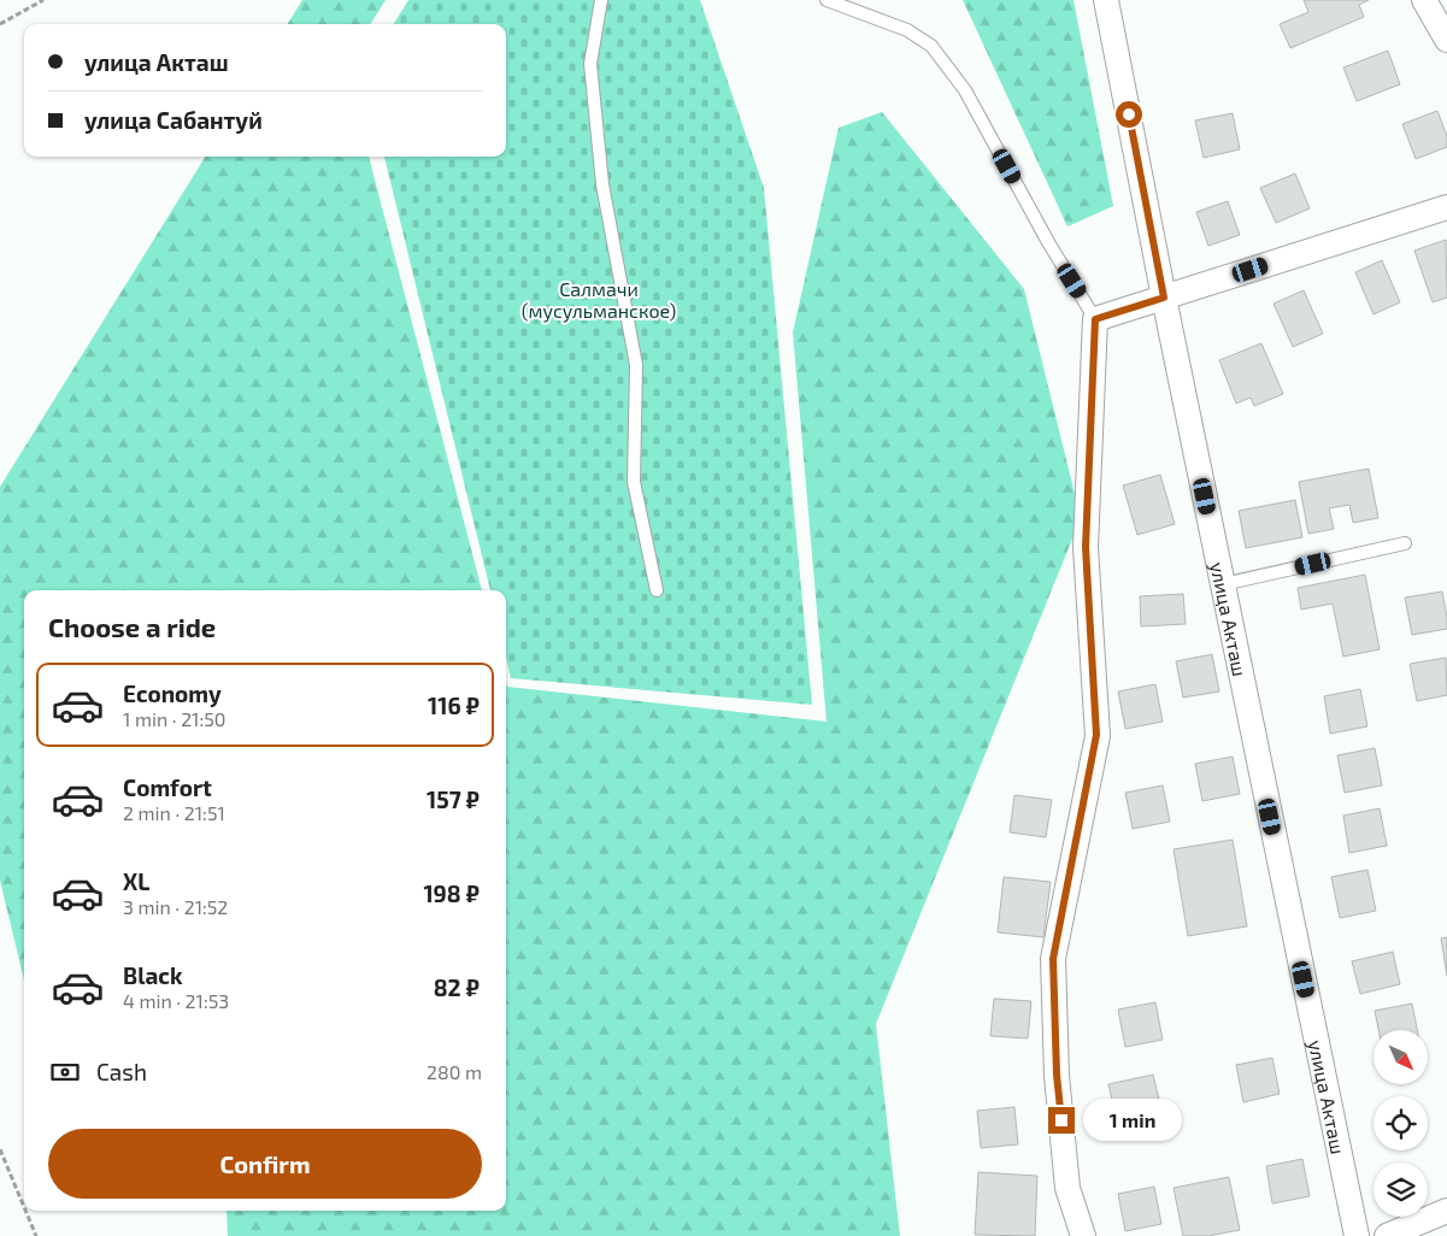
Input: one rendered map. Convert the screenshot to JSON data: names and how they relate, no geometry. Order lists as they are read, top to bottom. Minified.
{"streets":{"street":["улица Акташ"]},"parks":["Салмачи (мусульманское)"],"north":"bottom right","page":{"banner":["улица Акташ","улица Сабантуй"],"heading":"Choose a ride","list":[{"name":"Economy","note":"1 min · 21:50","value":"116 ₽"},{"name":"Comfort","note":"2 min · 21:51","value":"157 ₽"},{"name":"XL","note":"3 min · 21:52","value":"198 ₽"},{"name":"Black","note":"4 min · 21:53","value":"82 ₽"}],"pay":["Cash","280 m"],"bubble":"1 min","buttons":"Confirm"}}
